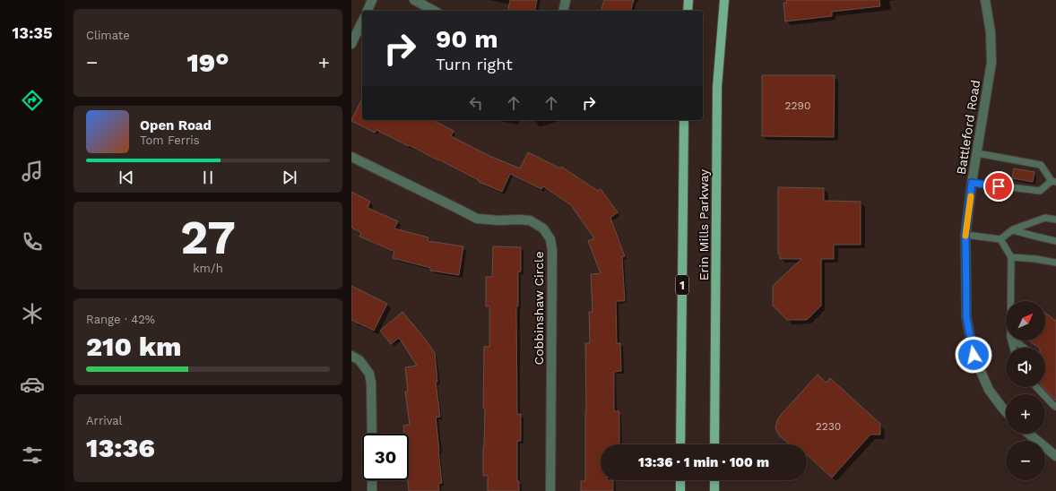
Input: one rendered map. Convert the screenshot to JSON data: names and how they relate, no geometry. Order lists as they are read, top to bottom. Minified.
{"streets":{"main road":["Erin Mills Parkway","1"],"street":["Battleford Road","Cobbinshaw Circle"]},"house_numbers":["2290","2230"],"north":"top right","page":{"tabs":"13:35","tile":["Climate",["27","km/h"],["Range · 42%","210 km"],["Arrival","13:36"]],"turn":["90 m","Turn right"],"heat":["−","19°","+"],"song":["Open Road","Tom Ferris"],"map_buttons":["+","−"],"limit":"30","trip":"13:36 · 1 min · 100 m"}}
